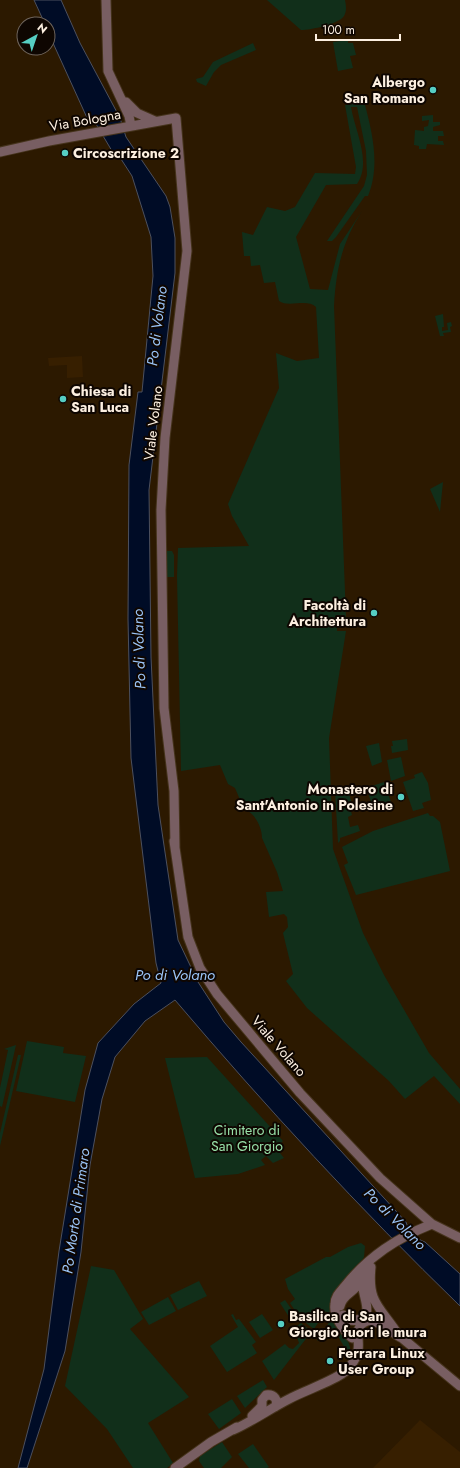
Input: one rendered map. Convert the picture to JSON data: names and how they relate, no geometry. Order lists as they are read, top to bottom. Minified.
{"streets":{"main road":["Via Bologna","Viale Volano"]},"crossings":[["Via Bologna","Viale Volano"]],"water":["Po di Volano","Po Morto di Primaro"],"parks":["Cimitero di San Giorgio"],"places":["Albergo San Romano","Circoscrizione 2","Chiesa di San Luca","Facoltà di Architettura","Monastero di Sant'Antonio in Polesine","Basilica di San Giorgio fuori le mura","Ferrara Linux User Group"],"scale_bar":"100 m","north":"top right"}
